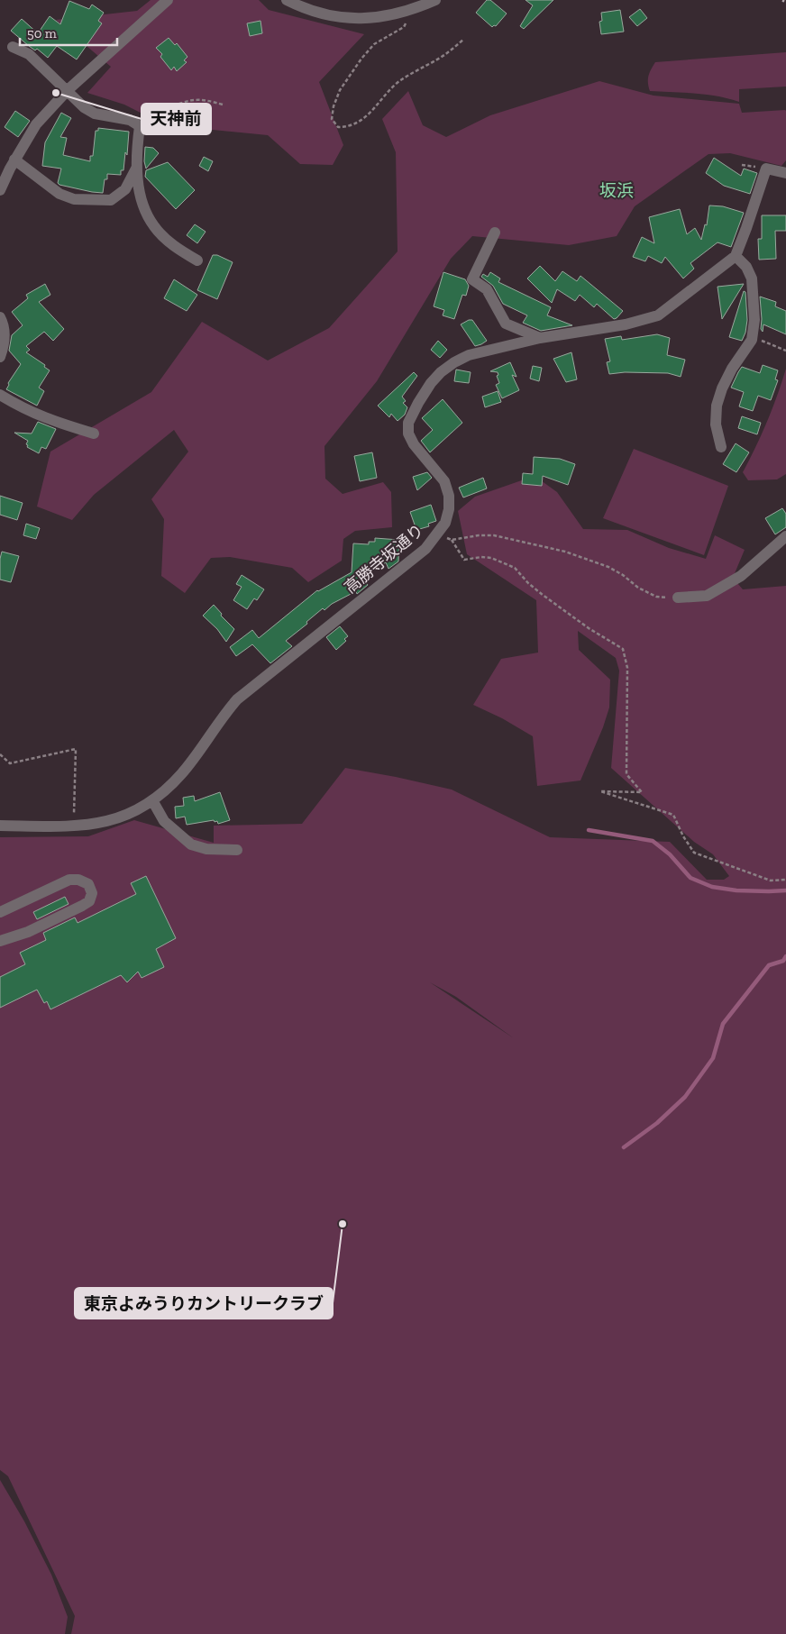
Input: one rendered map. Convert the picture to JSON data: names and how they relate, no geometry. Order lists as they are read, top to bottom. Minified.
{"streets":{"street":["高勝寺坂通り"]},"districts":["坂浜"],"places":["天神前","東京よみうりカントリークラブ"],"scale_bar":"50 m"}
